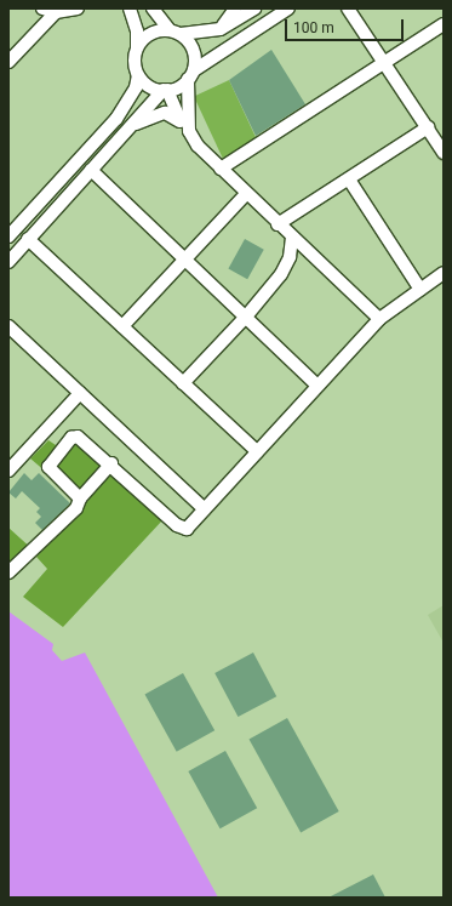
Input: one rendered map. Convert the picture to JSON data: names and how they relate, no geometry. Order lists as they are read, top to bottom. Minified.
{"scale_bar":"100 m"}
